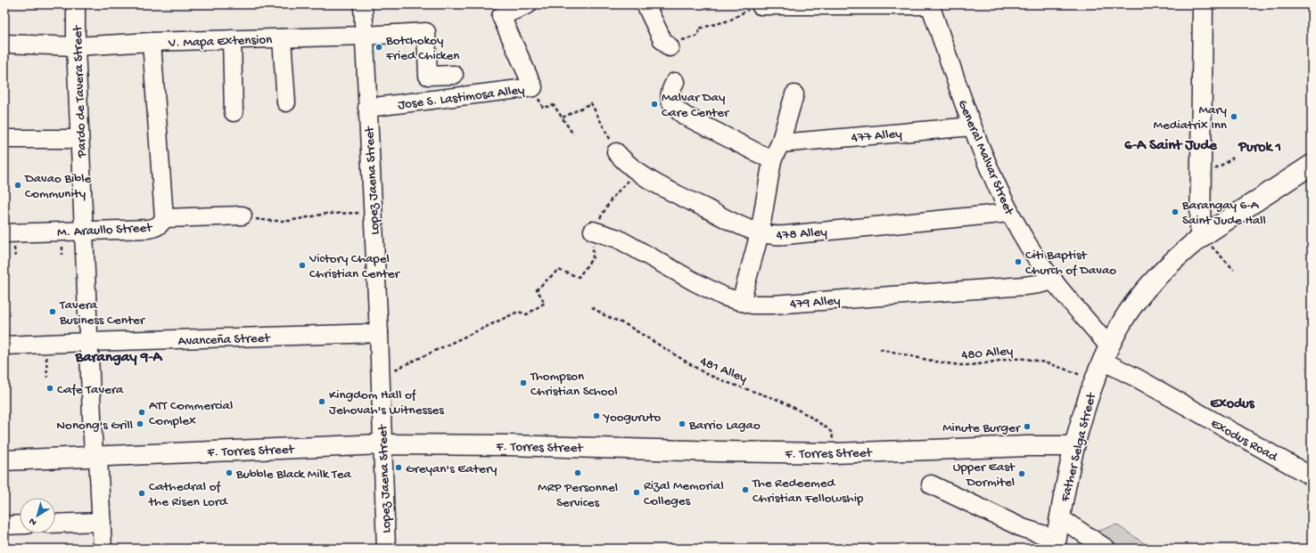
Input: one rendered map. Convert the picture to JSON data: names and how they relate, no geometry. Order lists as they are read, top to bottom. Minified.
{"streets":{"main road":["F. Torres Street","Father Selga Street"],"street":["V. Mapa Extension","Pardo de Tavera Street","Jose S. Lastimosa Alley","477 Alley","General Malvar Street","Lopez Jaena Street","M. Araullo Street","478 Alley","479 Alley","Avanceña Street","Exodus Road"],"path":["480 Alley","481 Alley"]},"crossings":[["V. Mapa Extension","Pardo de Tavera Street"],["V. Mapa Extension","Lopez Jaena Street"],["Pardo de Tavera Street","M. Araullo Street"],["Pardo de Tavera Street","Avanceña Street"],["Pardo de Tavera Street","F. Torres Street"],["Jose S. Lastimosa Alley","Lopez Jaena Street"],["477 Alley","General Malvar Street"],["General Malvar Street","478 Alley"],["General Malvar Street","479 Alley"],["General Malvar Street","Exodus Road"],["General Malvar Street","Father Selga Street"],["Lopez Jaena Street","Avanceña Street"],["Lopez Jaena Street","F. Torres Street"],["480 Alley","Father Selga Street"],["481 Alley","F. Torres Street"],["Exodus Road","Father Selga Street"],["F. Torres Street","Father Selga Street"]],"districts":["6-A Saint Jude","Purok 1","Barangay 9-A","Exodus"],"places":["Botchokoy Fried Chicken","Malvar Day Care Center","Mary Mediatrix Inn","Davao Bible Community","Barangay 6-A Saint Jude Hall","Citi Baptist Church of Davao","Victory Chapel Christian Center","Tavera Business Center","Thompson Christian School","Cafe Tavera","Kingdom Hall of Jehovah's Witnesses","ATT Commercial Complex","Yooguruto","Nonong's Grill","Barrio Lagao","Minute Burger","Greyan's Eatery","Bubble Black Milk Tea","MRP Personnel Services","Upper East Dormitel","The Redeemed Christian Fellowship","Rizal Memorial Colleges","Cathedral of the Risen Lord"],"north":"bottom left"}
